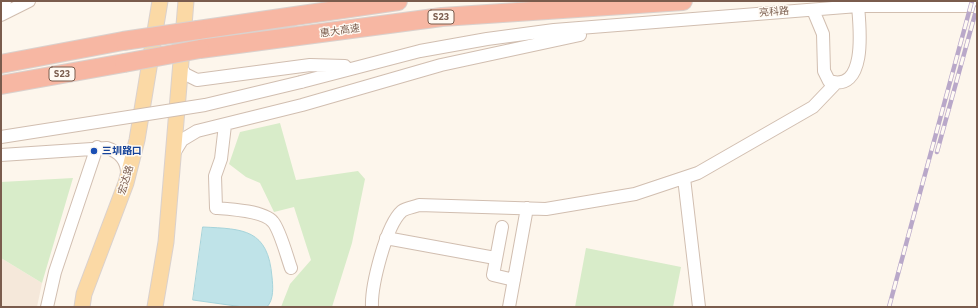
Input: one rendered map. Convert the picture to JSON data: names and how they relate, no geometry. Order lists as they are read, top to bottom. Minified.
{"streets":{"highway":["S23","惠大高速"],"main road":["宏达路"],"street":["亮科路"]},"places":["三圳路口"]}
